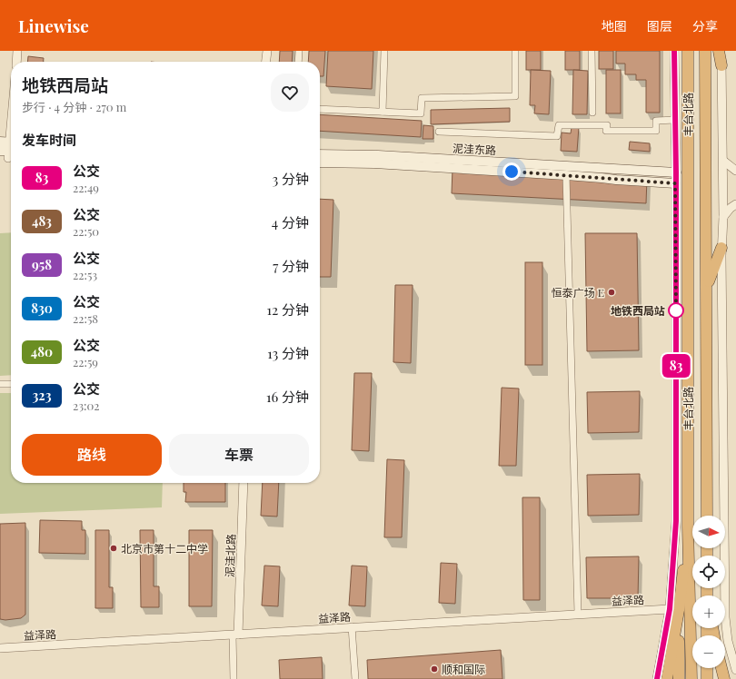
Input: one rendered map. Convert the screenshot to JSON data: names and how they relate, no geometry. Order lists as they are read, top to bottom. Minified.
{"streets":{"highway":["丰台北路"],"main road":["泥洼东路"],"street":["泥洼北路","益泽路"]},"crossings":[["丰台北路","泥洼东路"],["丰台北路","益泽路"],["泥洼北路","益泽路"]],"places":["恒泰广场 E","地铁西局站","北京市第十二中学","顺和国际"],"lines":["bus line 83"],"north":"right","page":{"header":"Linewise","nav":["地图","图层","分享"],"on_map":"83","heading":[["地铁西局站","步行 · 4 分钟 · 270 m"],"发车时间"],"list":[{"mark":"83","name":"公交","note":"22:49","value":"3 分钟"},{"mark":"483","name":"公交","note":"22:50","value":"4 分钟"},{"mark":"958","name":"公交","note":"22:53","value":"7 分钟"},{"mark":"830","name":"公交","note":"22:58","value":"12 分钟"},{"mark":"480","name":"公交","note":"22:59","value":"13 分钟"},{"mark":"323","name":"公交","note":"23:02","value":"16 分钟"}],"buttons":["路线","车票"],"map_buttons":["+","−"]}}
